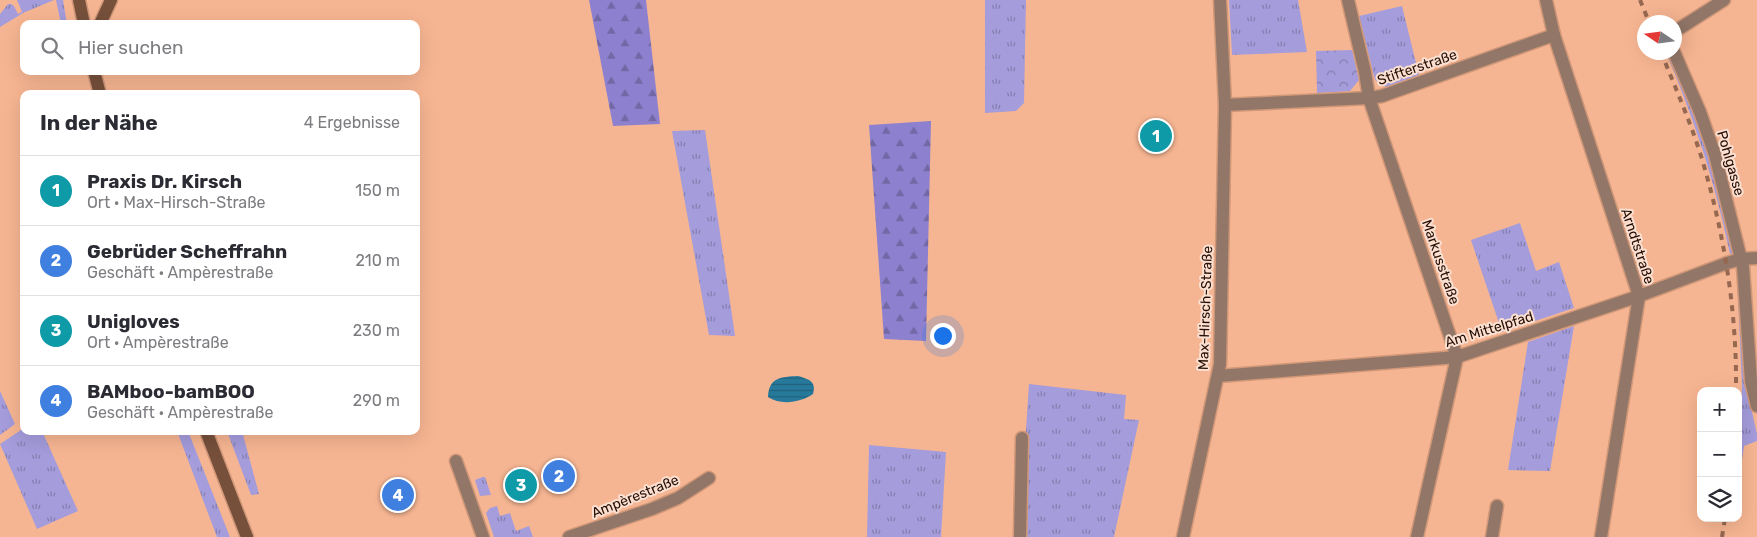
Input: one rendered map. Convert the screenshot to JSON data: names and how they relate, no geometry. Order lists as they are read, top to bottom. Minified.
{"streets":{"street":["Stifterstraße","Pohlgasse","Arndtstraße","Markusstraße","Max-Hirsch-Straße","Am Mittelpfad","Ampèrestraße"]},"crossings":[["Stifterstraße","Arndtstraße"],["Stifterstraße","Markusstraße"],["Stifterstraße","Max-Hirsch-Straße"],["Pohlgasse","Am Mittelpfad"],["Arndtstraße","Am Mittelpfad"],["Markusstraße","Am Mittelpfad"],["Max-Hirsch-Straße","Am Mittelpfad"]],"north":"left","page":{"search":"Hier suchen","heading":["In der Nähe","4 Ergebnisse"],"pins":["1","2","3","4"],"list":[{"mark":"1","name":"Praxis Dr. Kirsch","note":"Ort · Max-Hirsch-Straße","value":"150 m"},{"mark":"2","name":"Gebrüder Scheffrahn","note":"Geschäft · Ampèrestraße","value":"210 m"},{"mark":"3","name":"Unigloves","note":"Ort · Ampèrestraße","value":"230 m"},{"mark":"4","name":"BAMboo-bamBOO","note":"Geschäft · Ampèrestraße","value":"290 m"}],"map_buttons":["+","−"]}}
